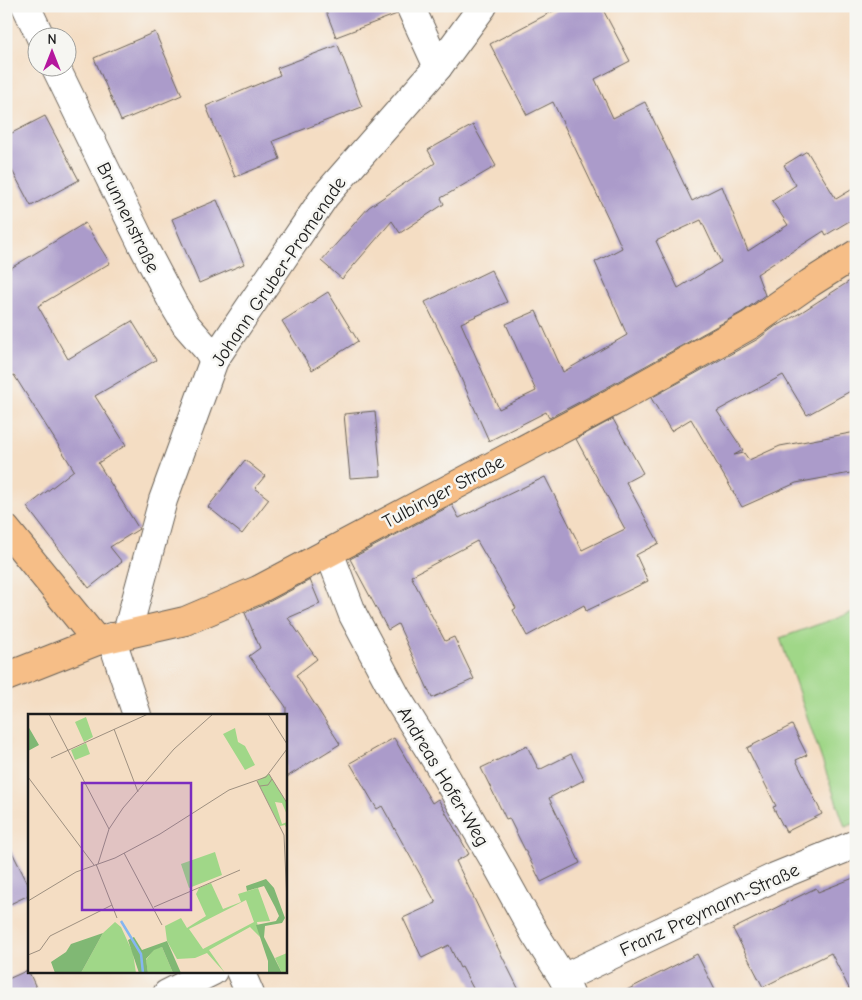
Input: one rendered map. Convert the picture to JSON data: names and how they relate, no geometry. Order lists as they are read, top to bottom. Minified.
{"streets":{"main road":["Tulbinger Straße"],"street":["Brunnenstraße","Johann Gruber-Promenade","Andreas Hofer-Weg","Franz Preymann-Straße"]},"crossings":[["Brunnenstraße","Johann Gruber-Promenade"],["Johann Gruber-Promenade","Tulbinger Straße"],["Tulbinger Straße","Andreas Hofer-Weg"],["Andreas Hofer-Weg","Franz Preymann-Straße"]],"north":"top"}
